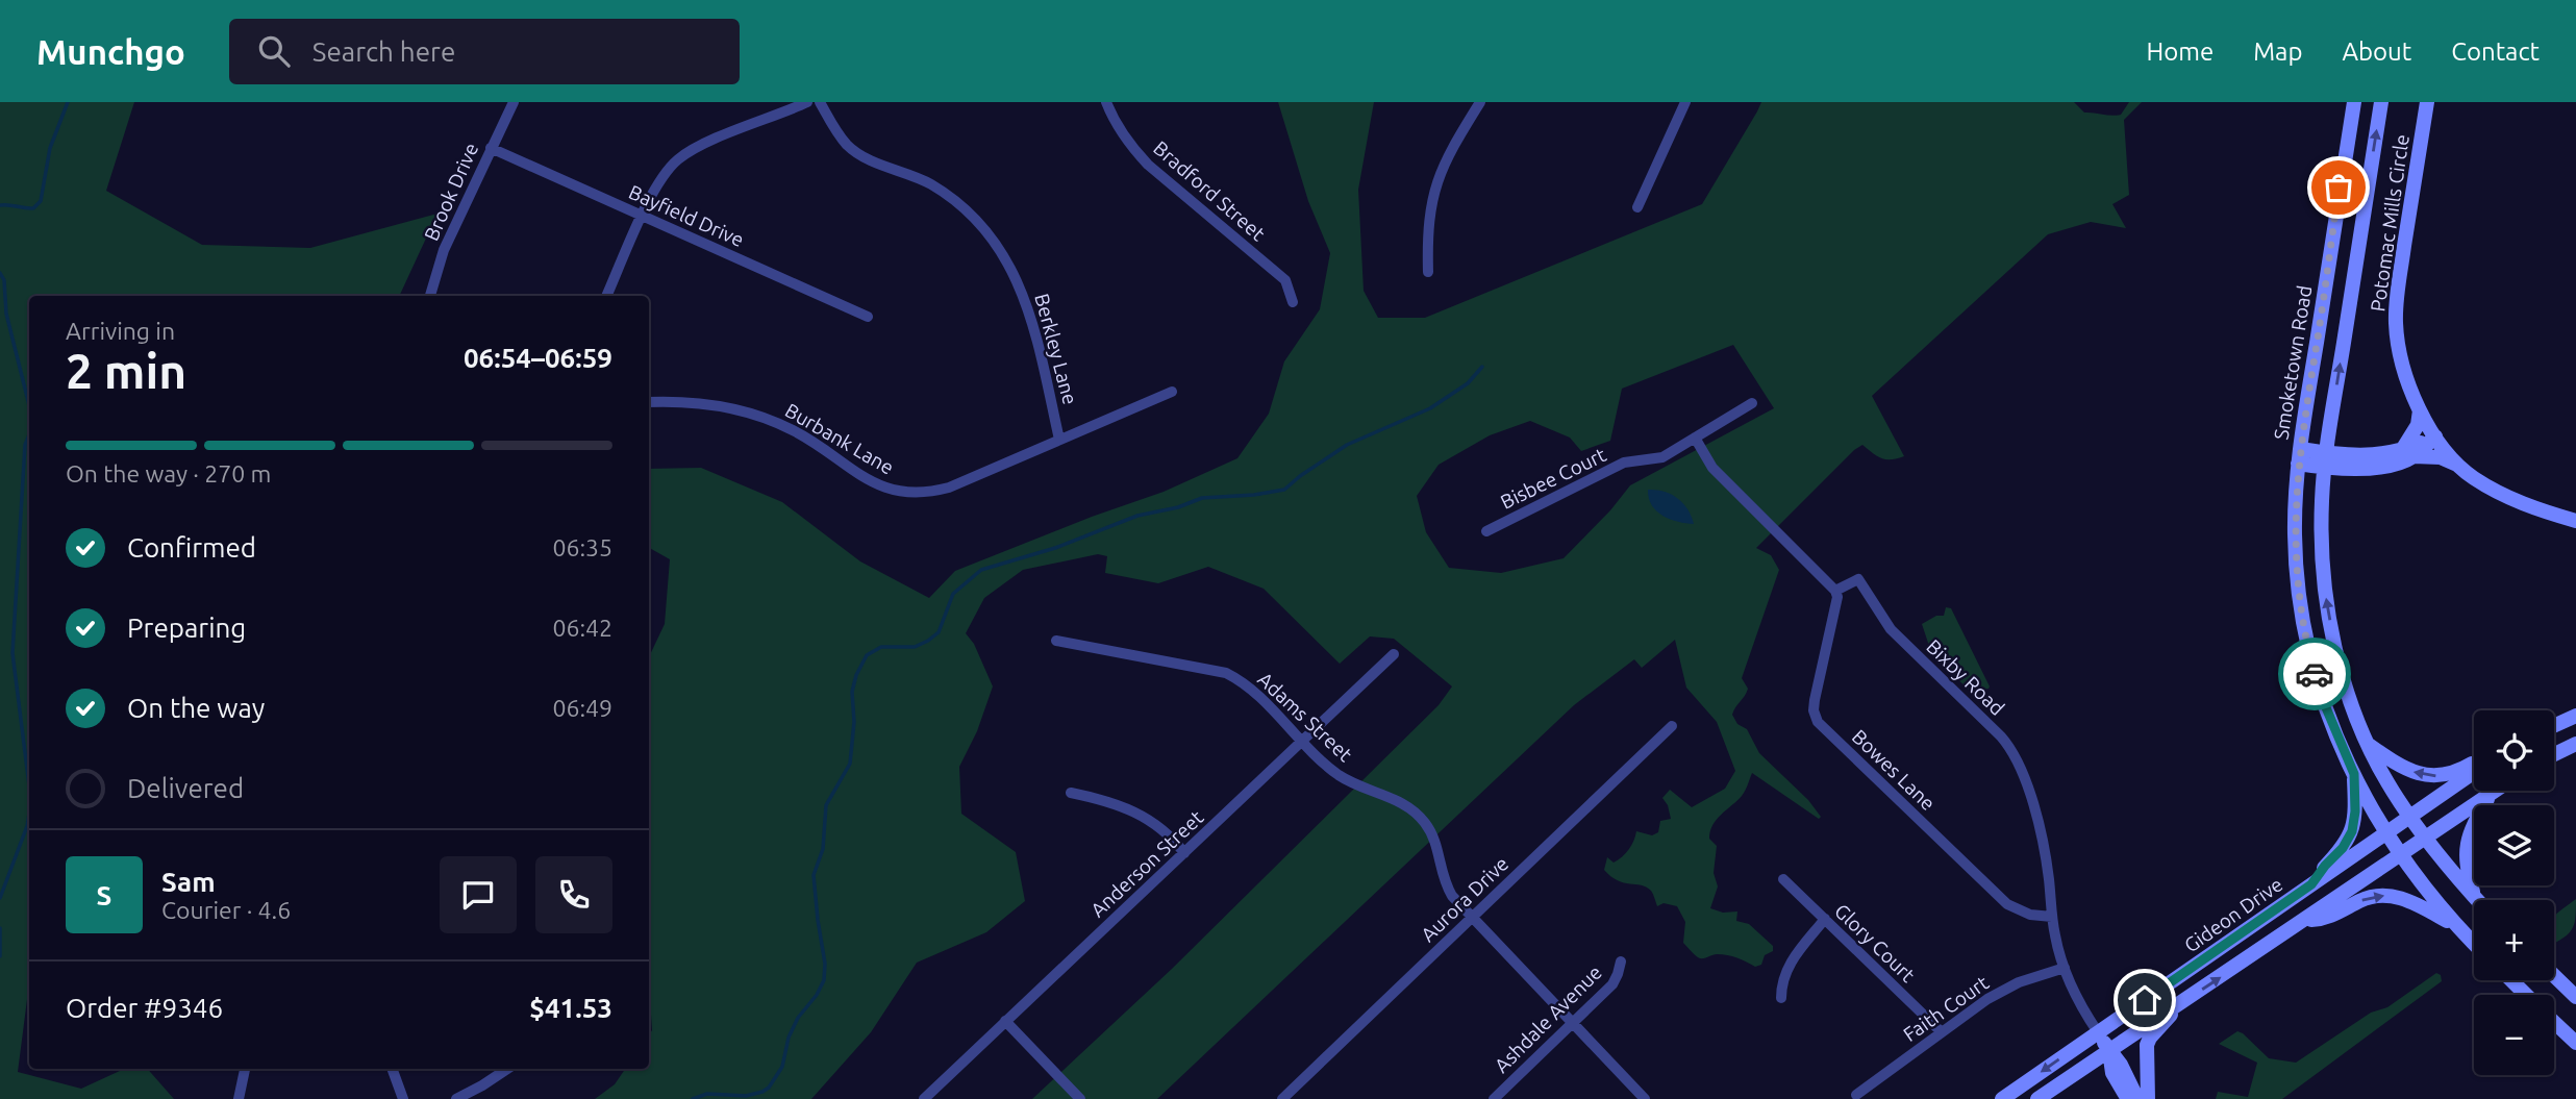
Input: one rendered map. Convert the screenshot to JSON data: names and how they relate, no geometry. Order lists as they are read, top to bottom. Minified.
{"streets":{"main road":["Potomac Mills Circle","Smoketown Road","Gideon Drive"],"street":["Bradford Street","Brook Drive","Bayfield Drive","Berkley Lane","Burbank Lane","Bisbee Court","Bixby Road","Adams Street","Bowes Lane","Anderson Street","Aurora Drive","Glory Court","Faith Court","Ashdale Avenue"]},"crossings":[["Brook Drive","Bayfield Drive"],["Berkley Lane","Burbank Lane"],["Smoketown Road","Gideon Drive"],["Bixby Road","Bowes Lane"],["Bixby Road","Gideon Drive"],["Bixby Road","Faith Court"],["Adams Street","Anderson Street"],["Adams Street","Aurora Drive"],["Adams Street","Ashdale Avenue"],["Glory Court","Faith Court"]],"page":{"header":"Munchgo","search":"Search here","nav":["Home","Map","About","Contact"],"heading":["2 min","Arriving in","06:54–06:59"],"panel":["Sam","Courier · 4.6","Order #9346","$41.53"],"bar":"On the way · 270 m","list":[["Confirmed","06:35"],["Preparing","06:42"],["On the way","06:49"],"Delivered"],"map_buttons":["+","−"],"round":"S"}}
